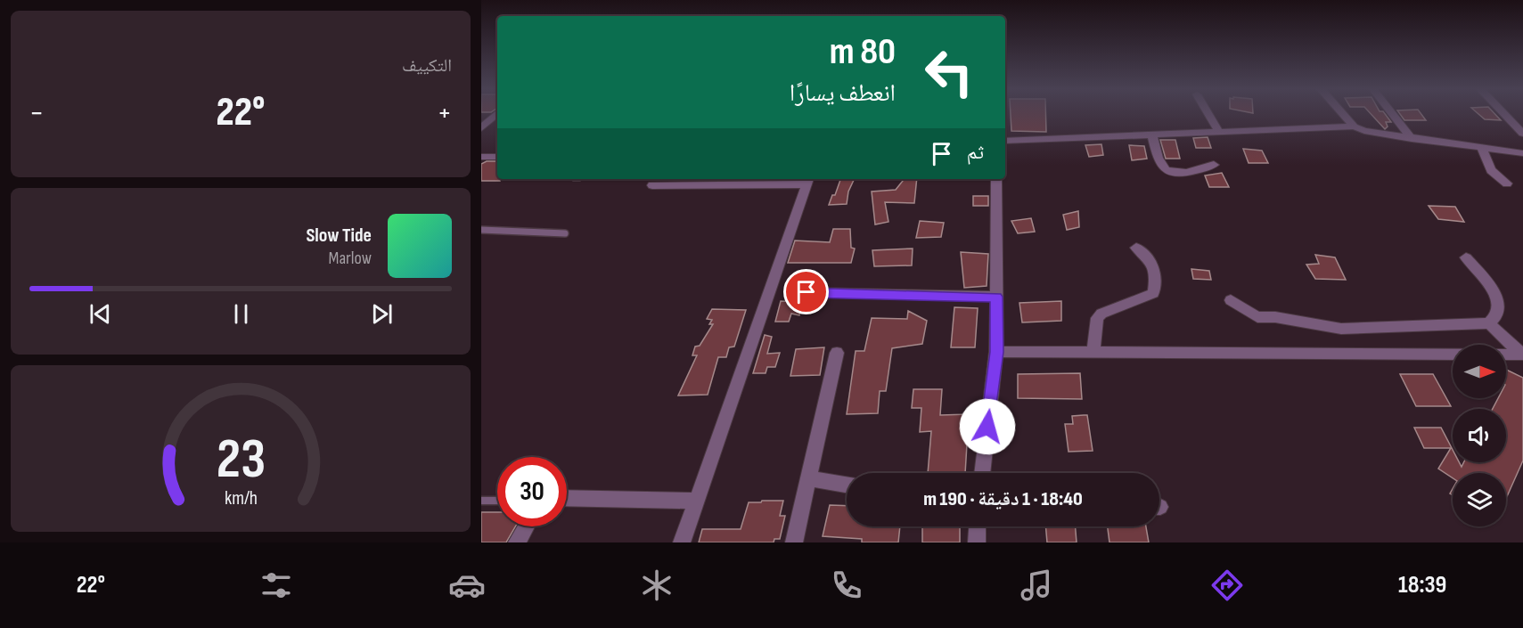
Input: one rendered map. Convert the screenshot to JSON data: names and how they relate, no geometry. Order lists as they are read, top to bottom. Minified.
{"north":"right","page":{"tile":"التكييف","turn":["80 m","انعطف يسارًا"],"heat":["−","22°","+"],"then":"ثم","song":["Slow Tide","Marlow"],"limit":"30","trip":"18:40 · 1 دقيقة · 190 m","tabs":["18:39","22°"],"gauge":["23","km/h"]}}
